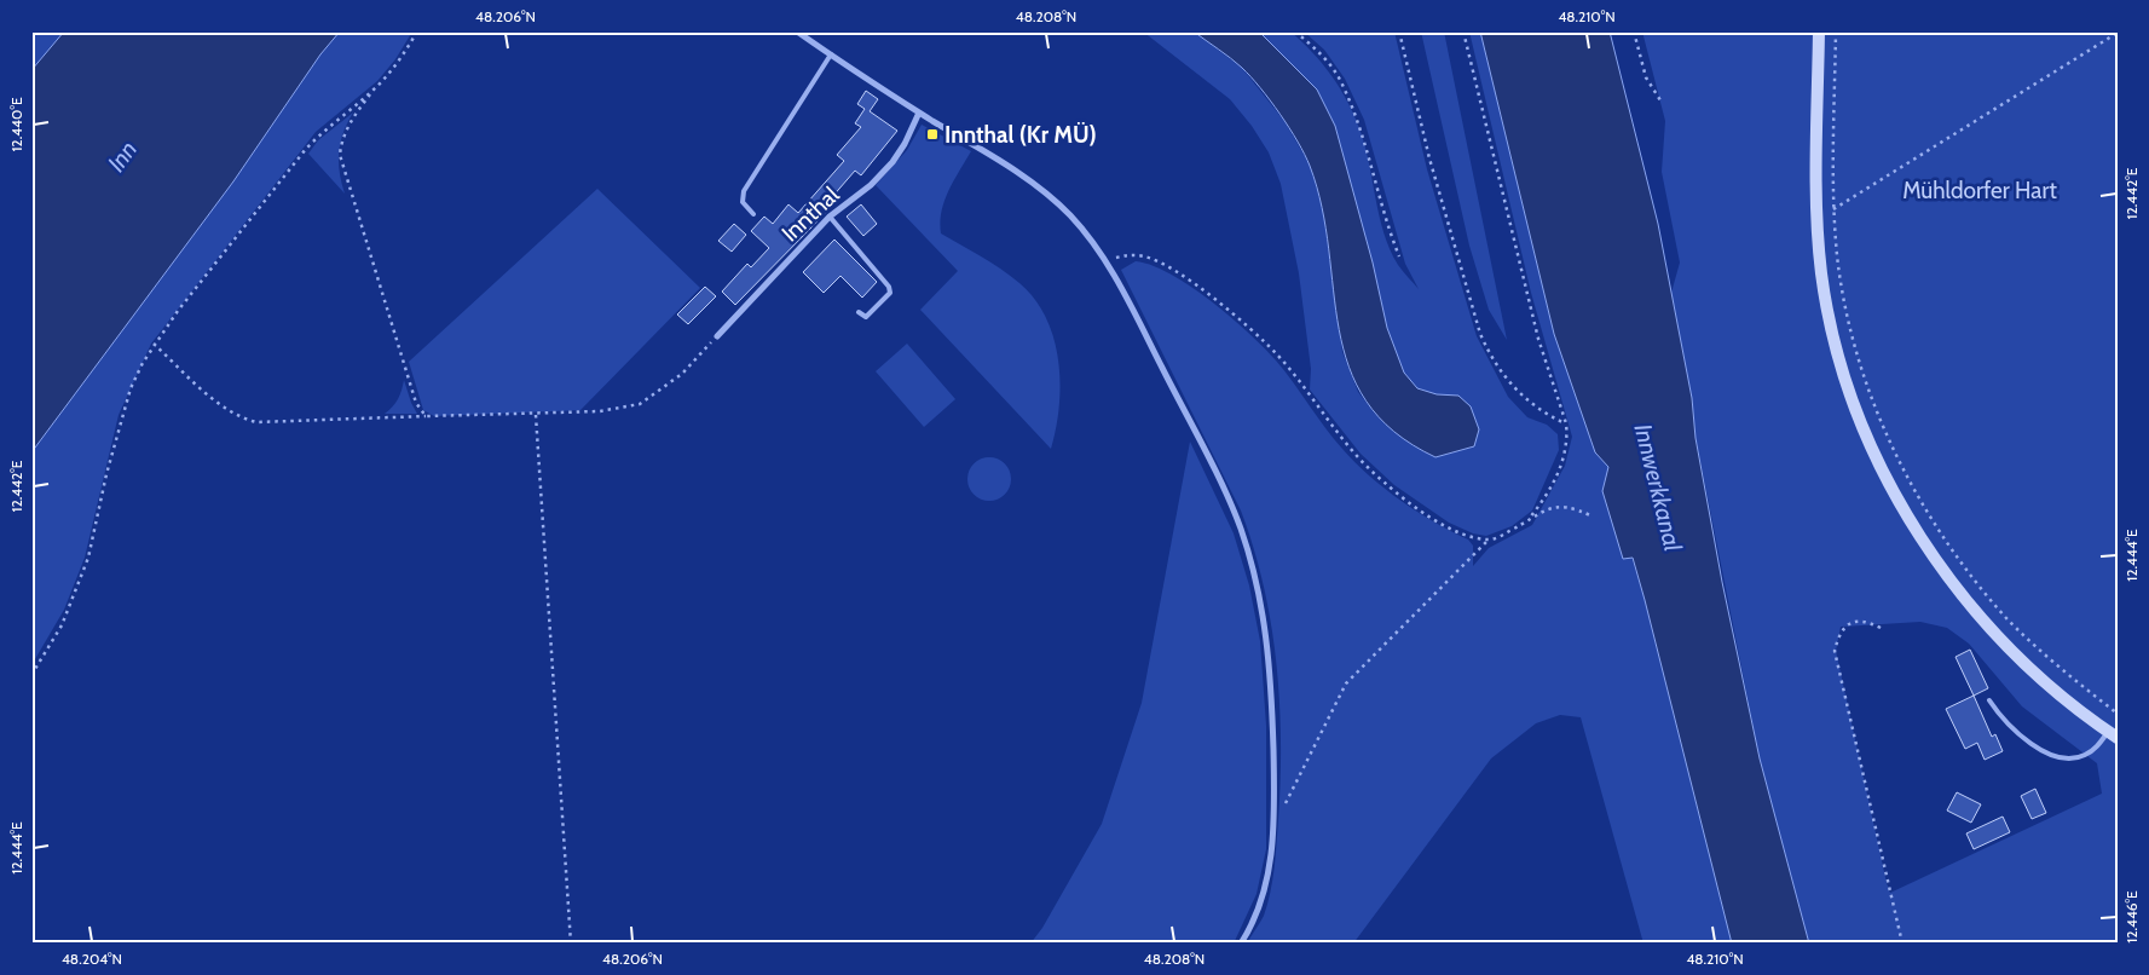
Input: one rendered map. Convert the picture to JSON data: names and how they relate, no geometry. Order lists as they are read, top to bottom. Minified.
{"streets":{"street":["Innthal"]},"water":["Inn","Innwerkkanal"],"parks":["Mühldorfer Hart"],"places":{"transit":["Innthal (Kr MÜ)"]},"coordinates":["48.206°N","48.208°N","48.210°N","12.440°E","12.442°E","12.444°E","12.446°E","48.204°N"]}
